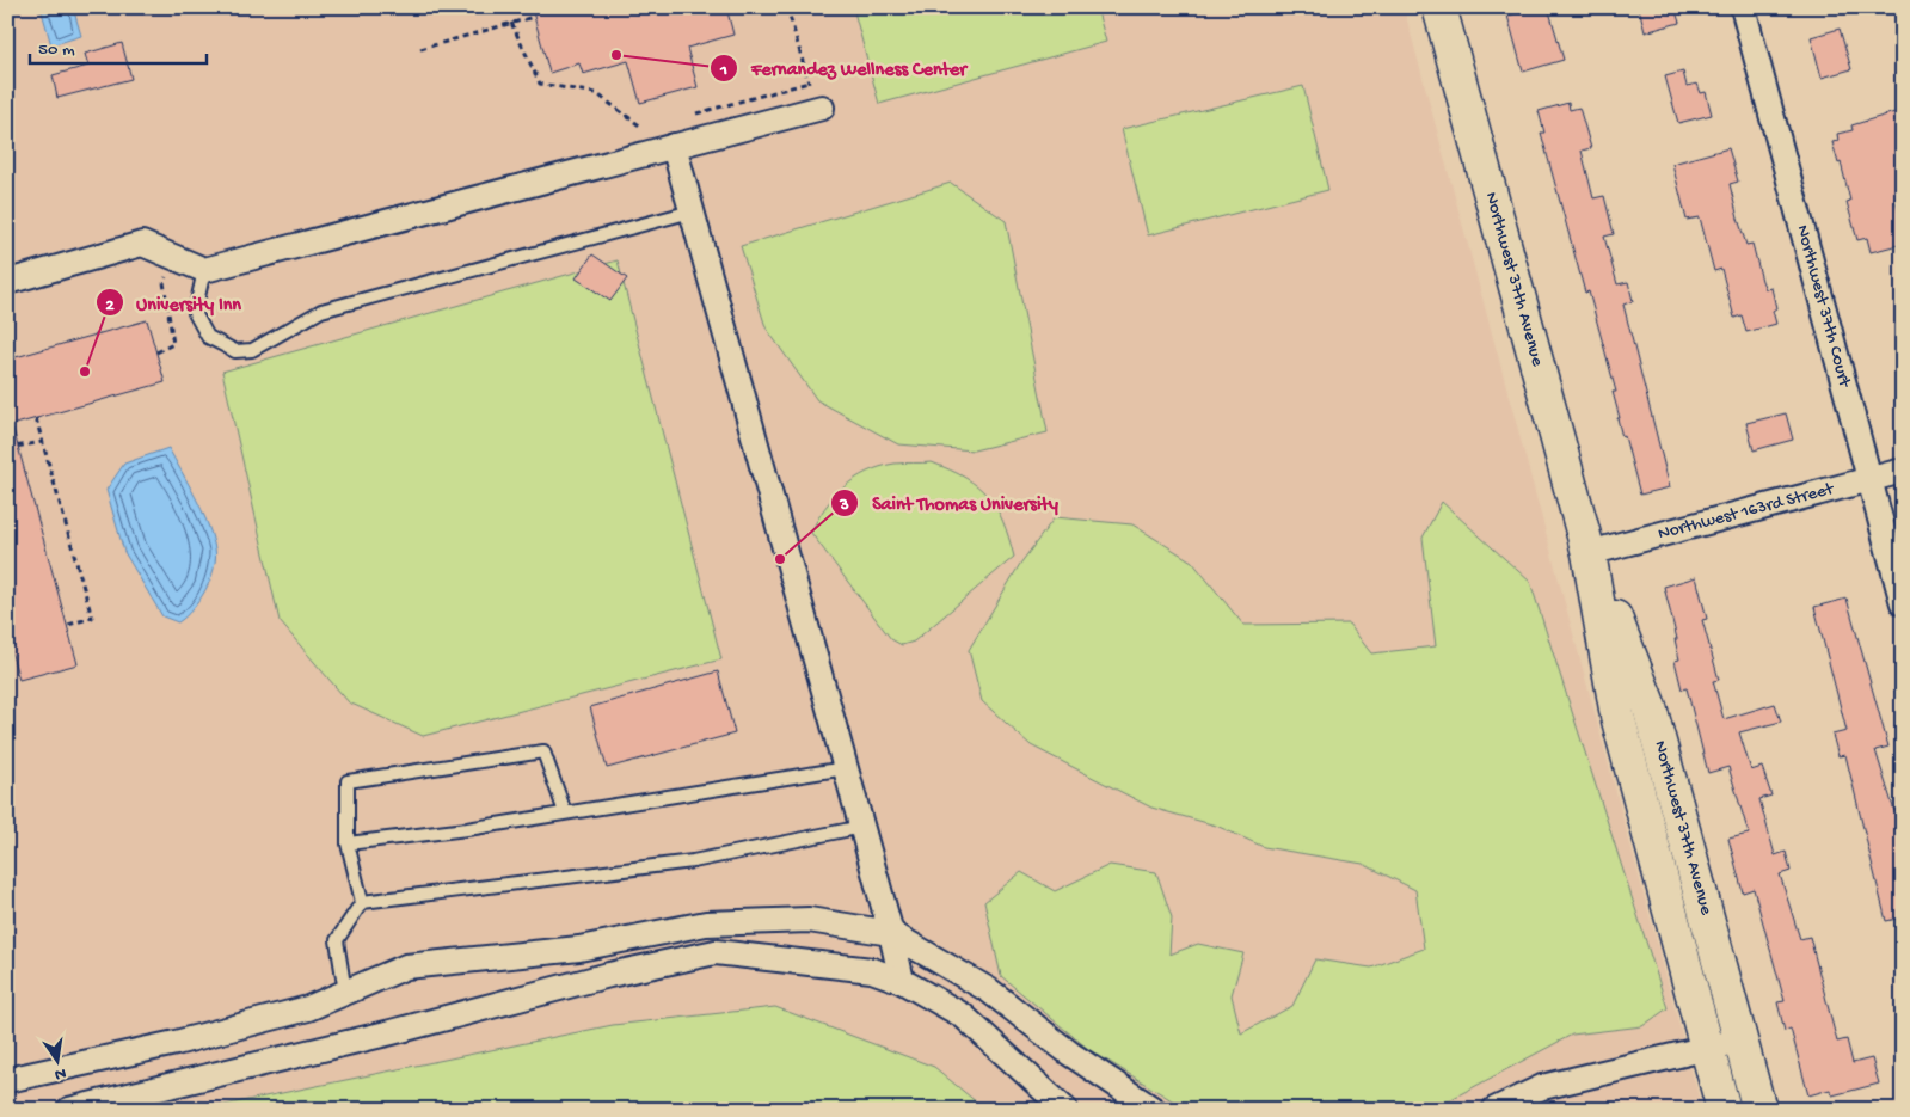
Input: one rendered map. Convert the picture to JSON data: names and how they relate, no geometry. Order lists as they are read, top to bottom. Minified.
{"streets":{"main road":["Northwest 37th Avenue"],"street":["Northwest 37th Court","Northwest 163rd Street"]},"crossings":[["Northwest 37th Avenue","Northwest 163rd Street"],["Northwest 37th Court","Northwest 163rd Street"]],"places":["Fernandez Wellness Center","University Inn","Saint Thomas University"],"scale_bar":"50 m","north":"bottom"}
